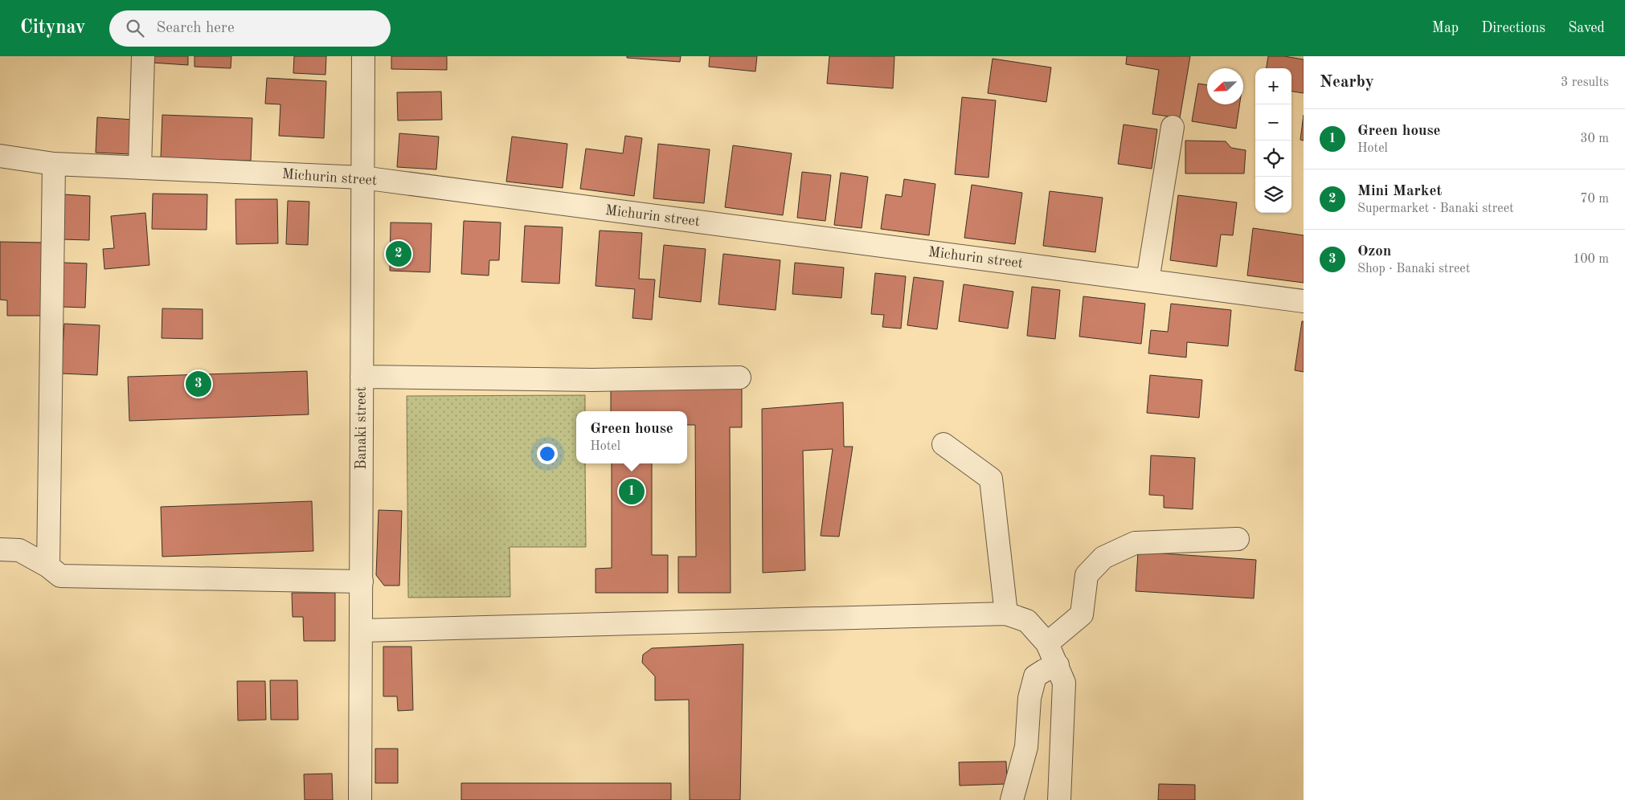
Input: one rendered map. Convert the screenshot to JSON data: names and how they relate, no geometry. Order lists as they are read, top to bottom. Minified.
{"streets":{"street":["Michurin street","Banaki street"]},"crossings":[["Michurin street","Banaki street"]],"north":"bottom left","page":{"header":"Citynav","search":"Search here","nav":["Map","Directions","Saved"],"heading":["Nearby","3 results"],"map_buttons":["+","−"],"list":[{"mark":"1","name":"Green house","note":"Hotel","value":"30 m"},{"mark":"2","name":"Mini Market","note":"Supermarket · Banaki street","value":"70 m"},{"mark":"3","name":"Ozon","note":"Shop · Banaki street","value":"100 m"}],"pins":["2","3","1"],"popup":["Green house","Hotel"]}}
